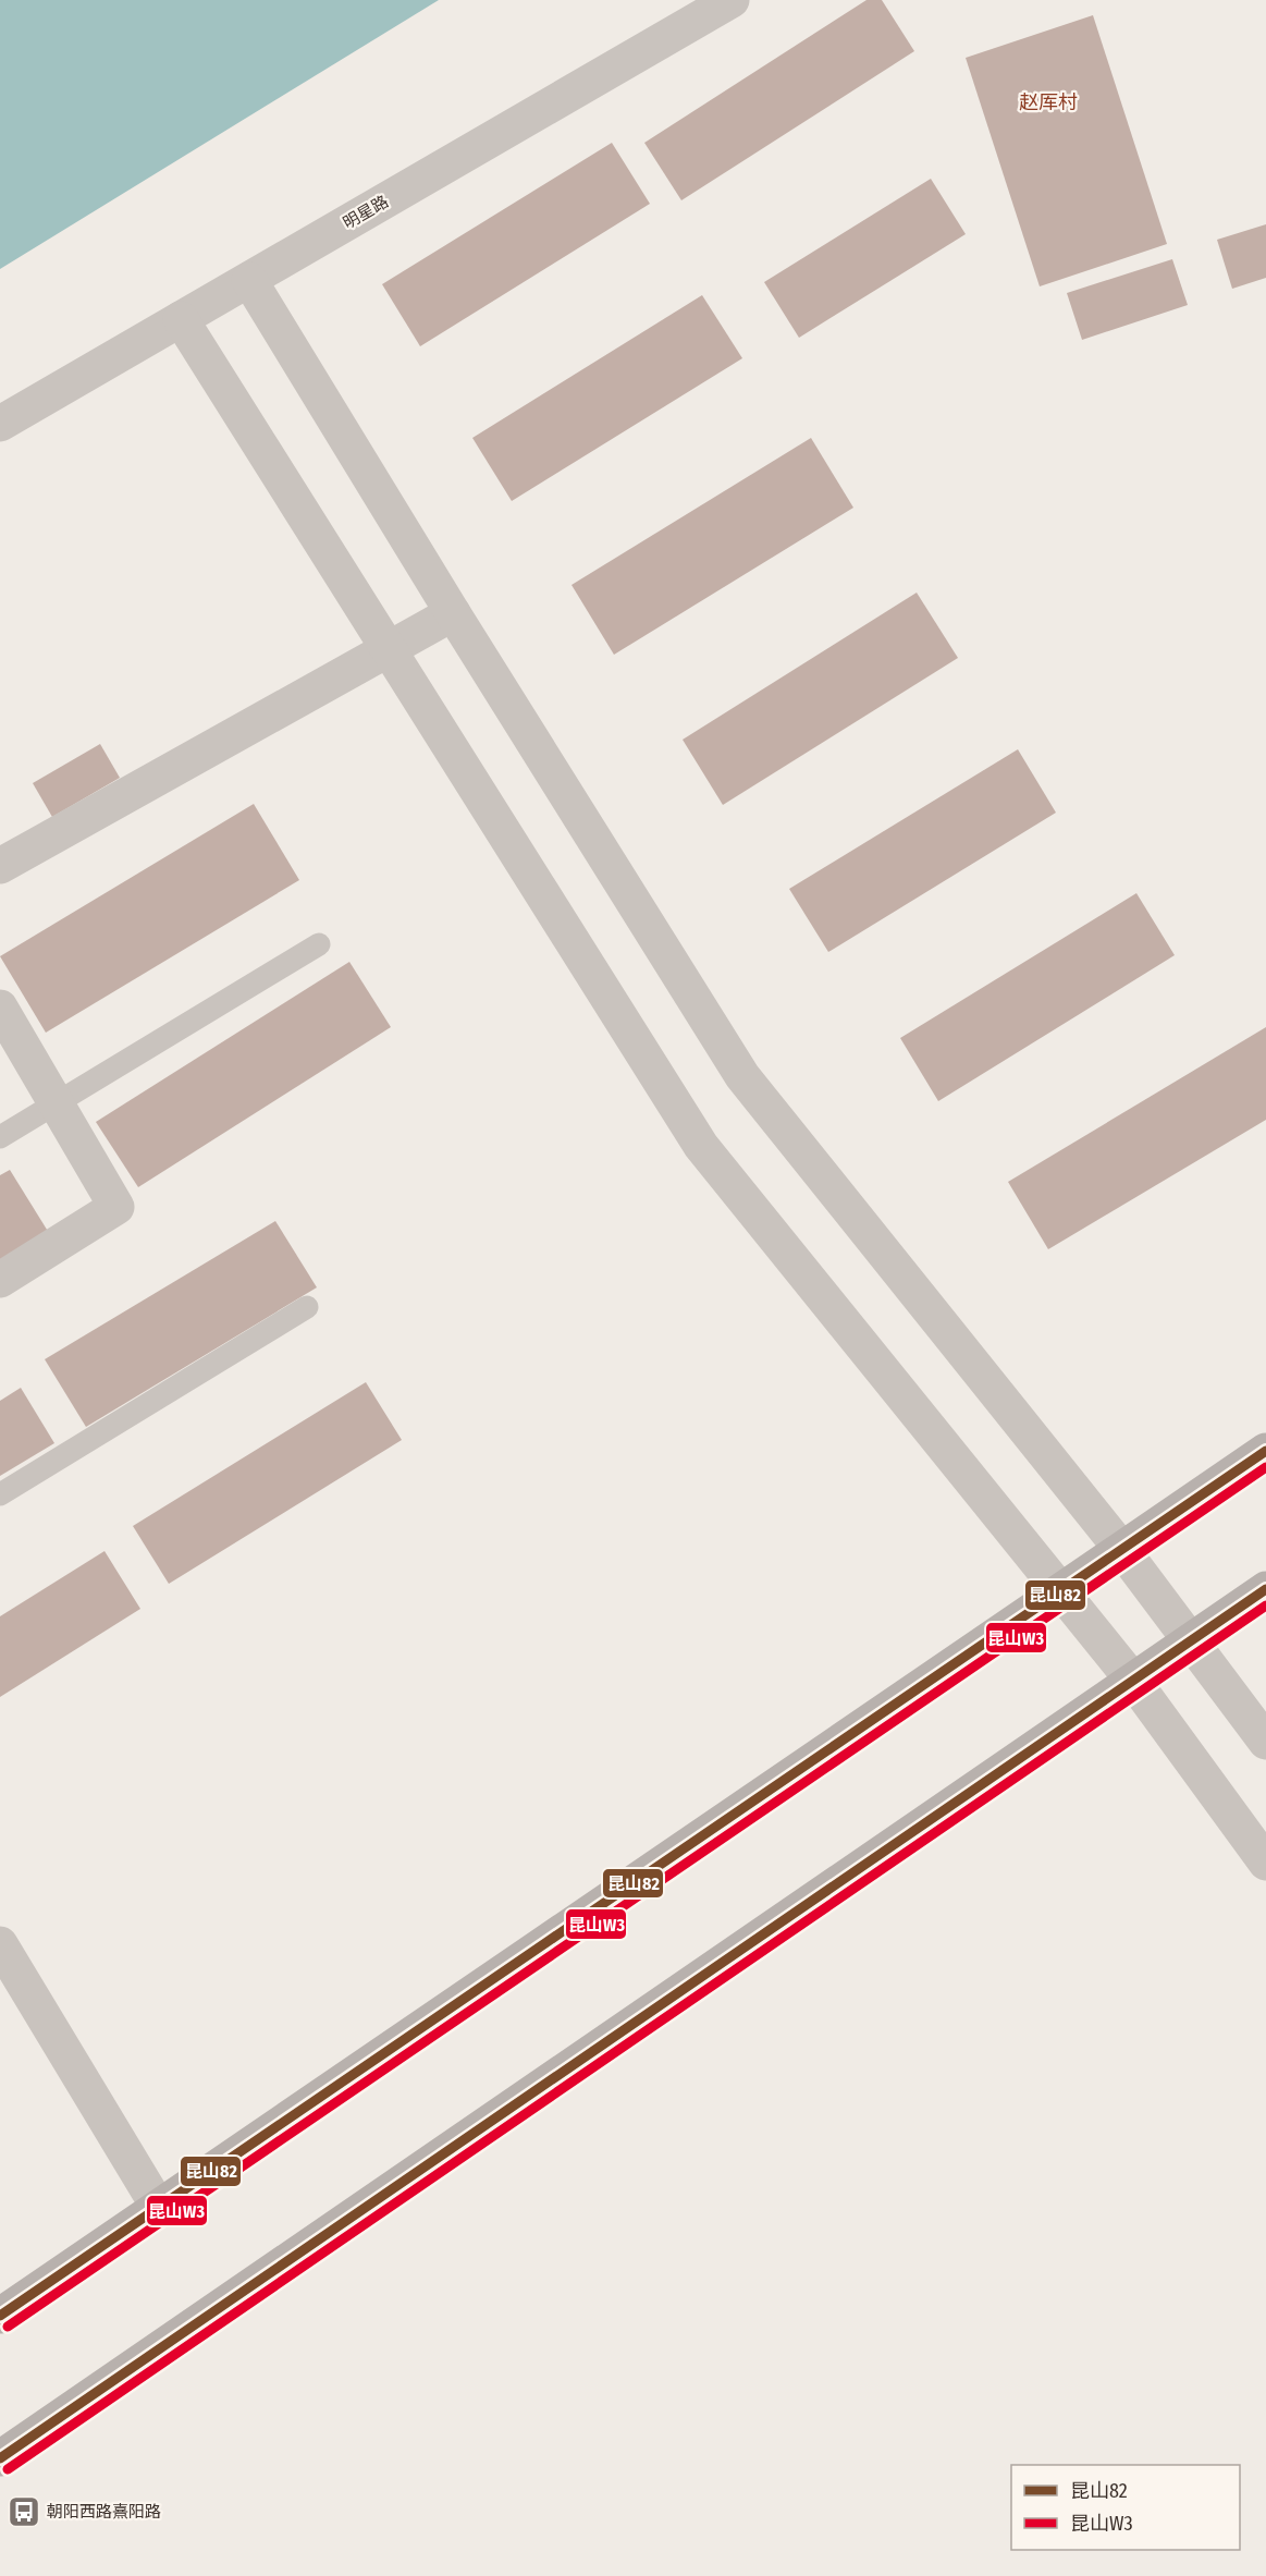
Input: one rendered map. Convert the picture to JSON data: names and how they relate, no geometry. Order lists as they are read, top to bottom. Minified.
{"streets":{"street":["明星路"]},"districts":["赵厍村"],"places":{"bus stop":["朝阳西路熹阳路"]},"lines":["transit line 昆山82","transit line 昆山W3"],"legend":["昆山82","昆山W3"]}
